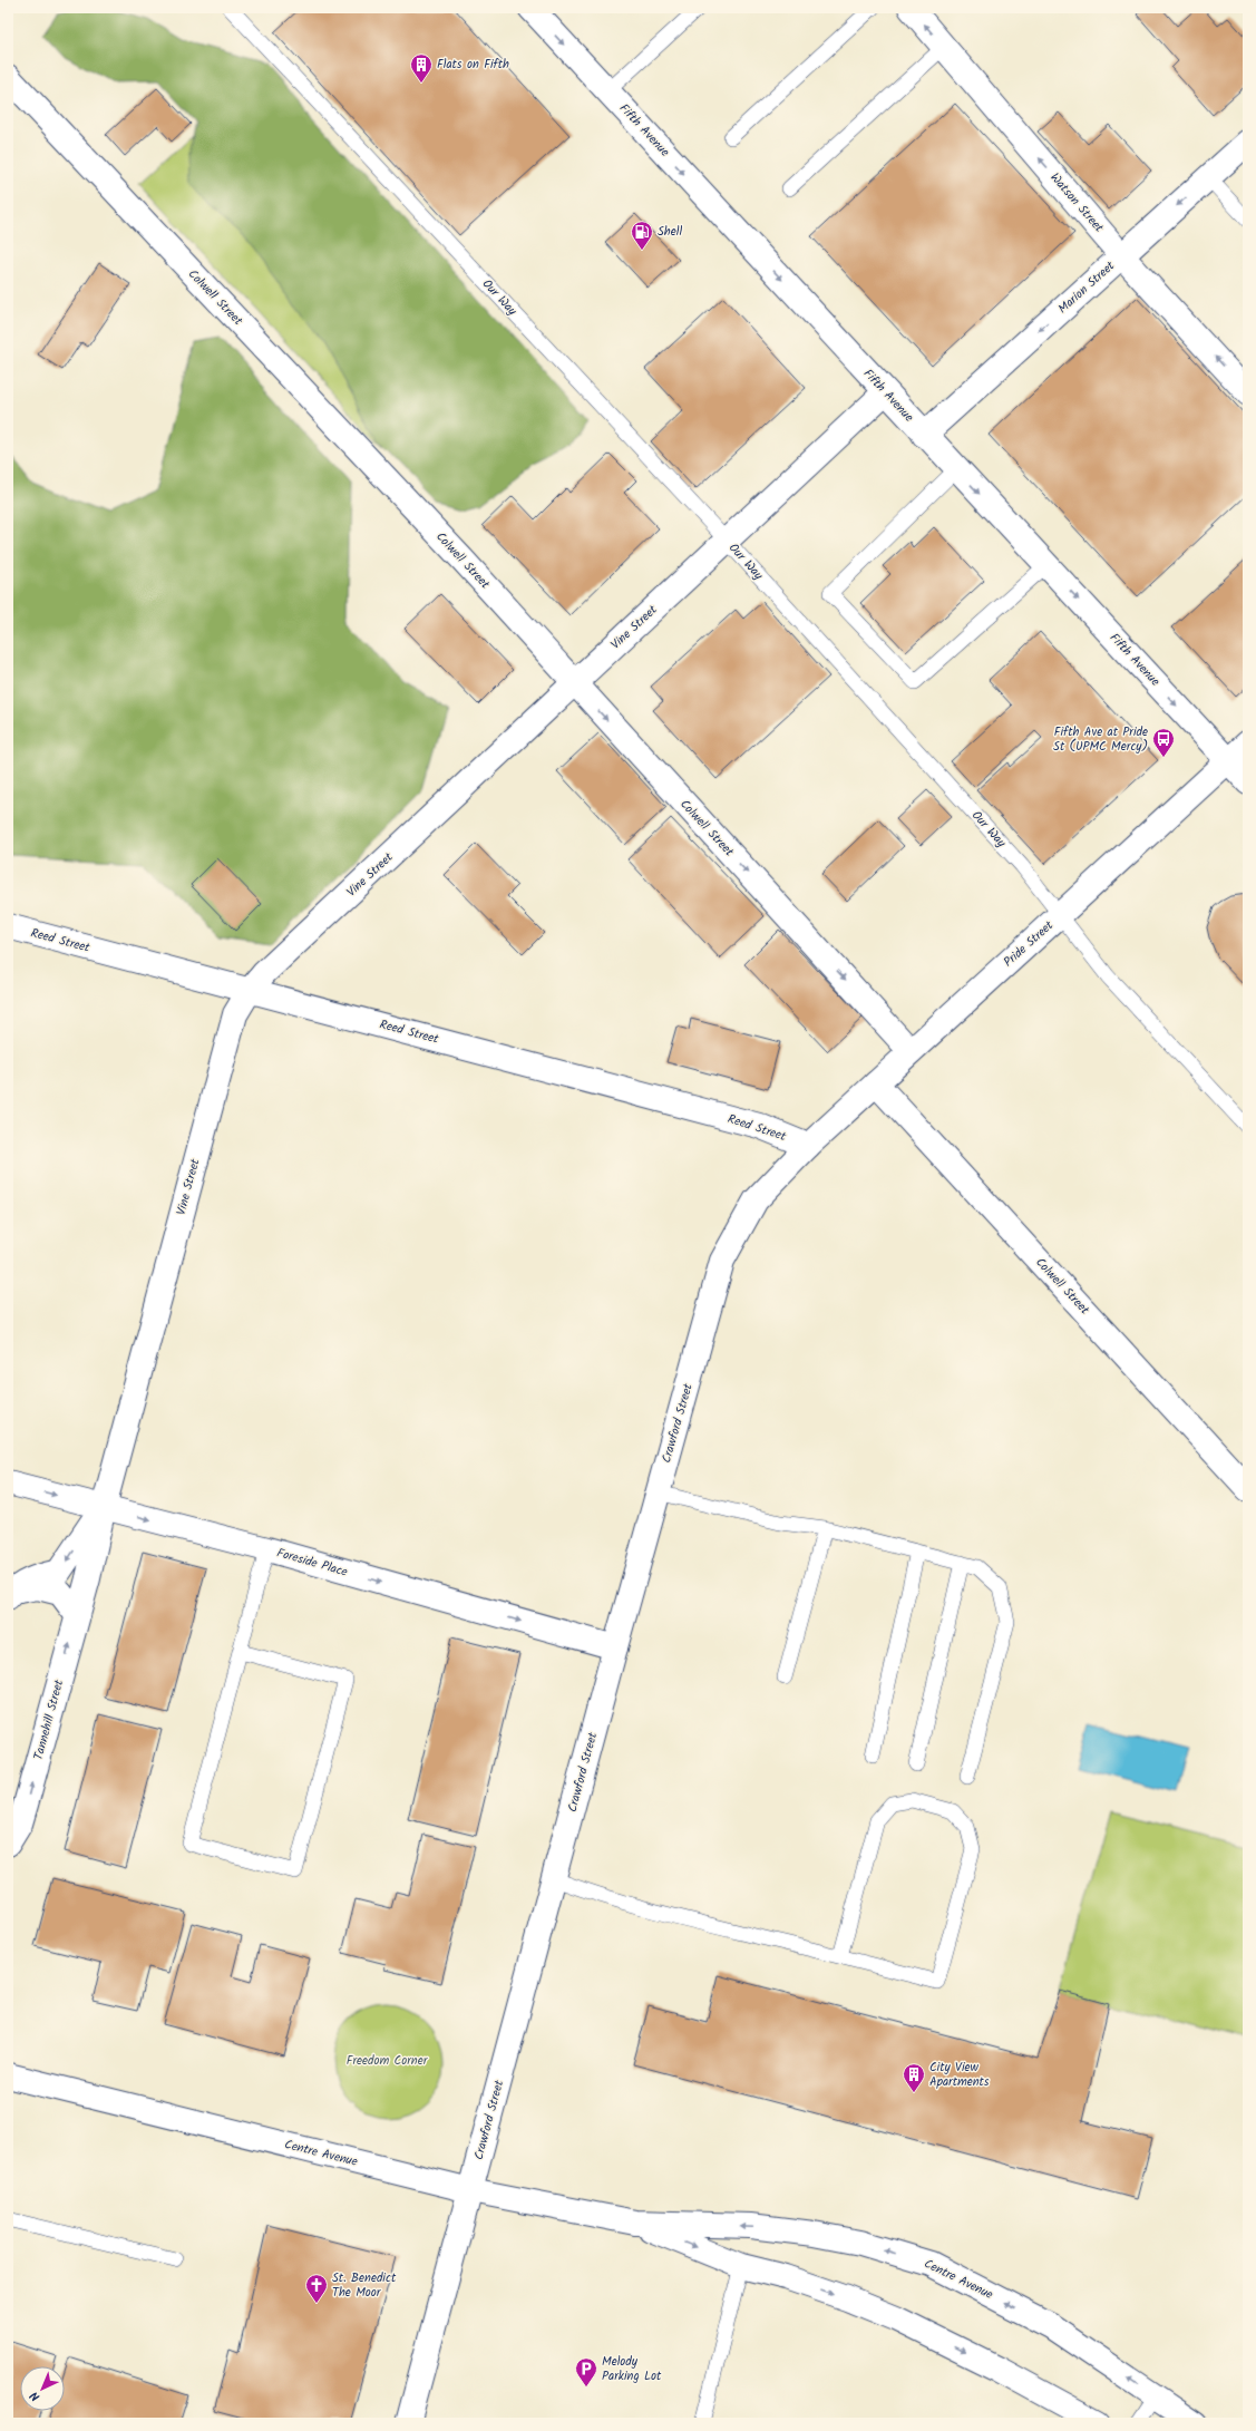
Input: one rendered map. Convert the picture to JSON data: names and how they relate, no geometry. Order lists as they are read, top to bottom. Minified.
{"streets":{"street":["Fifth Avenue","Watson Street","Marion Street","Colwell Street","Vine Street","Reed Street","Pride Street","Crawford Street","Foreside Place","Tannehill Street","Centre Avenue"],"lane":["Our Way"]},"crossings":[["Fifth Avenue","Marion Street"],["Fifth Avenue","Vine Street"],["Fifth Avenue","Pride Street"],["Watson Street","Marion Street"],["Colwell Street","Vine Street"],["Colwell Street","Pride Street"],["Our Way","Vine Street"],["Our Way","Pride Street"],["Vine Street","Reed Street"],["Vine Street","Foreside Place"],["Vine Street","Tannehill Street"],["Reed Street","Pride Street"],["Reed Street","Crawford Street"],["Pride Street","Crawford Street"],["Crawford Street","Foreside Place"],["Crawford Street","Centre Avenue"],["Foreside Place","Tannehill Street"]],"one_way":["Fifth Avenue","Watson Street","Marion Street","Foreside Place","Tannehill Street"],"parks":["Freedom Corner"],"places":{"building":["Flats on Fifth","City View Apartments"],"fuel station":["Shell"],"bus stop":["Fifth Ave at Pride St (UPMC Mercy)"],"church":["St. Benedict The Moor"],"parking":["Melody Parking Lot"]},"north":"bottom left"}
